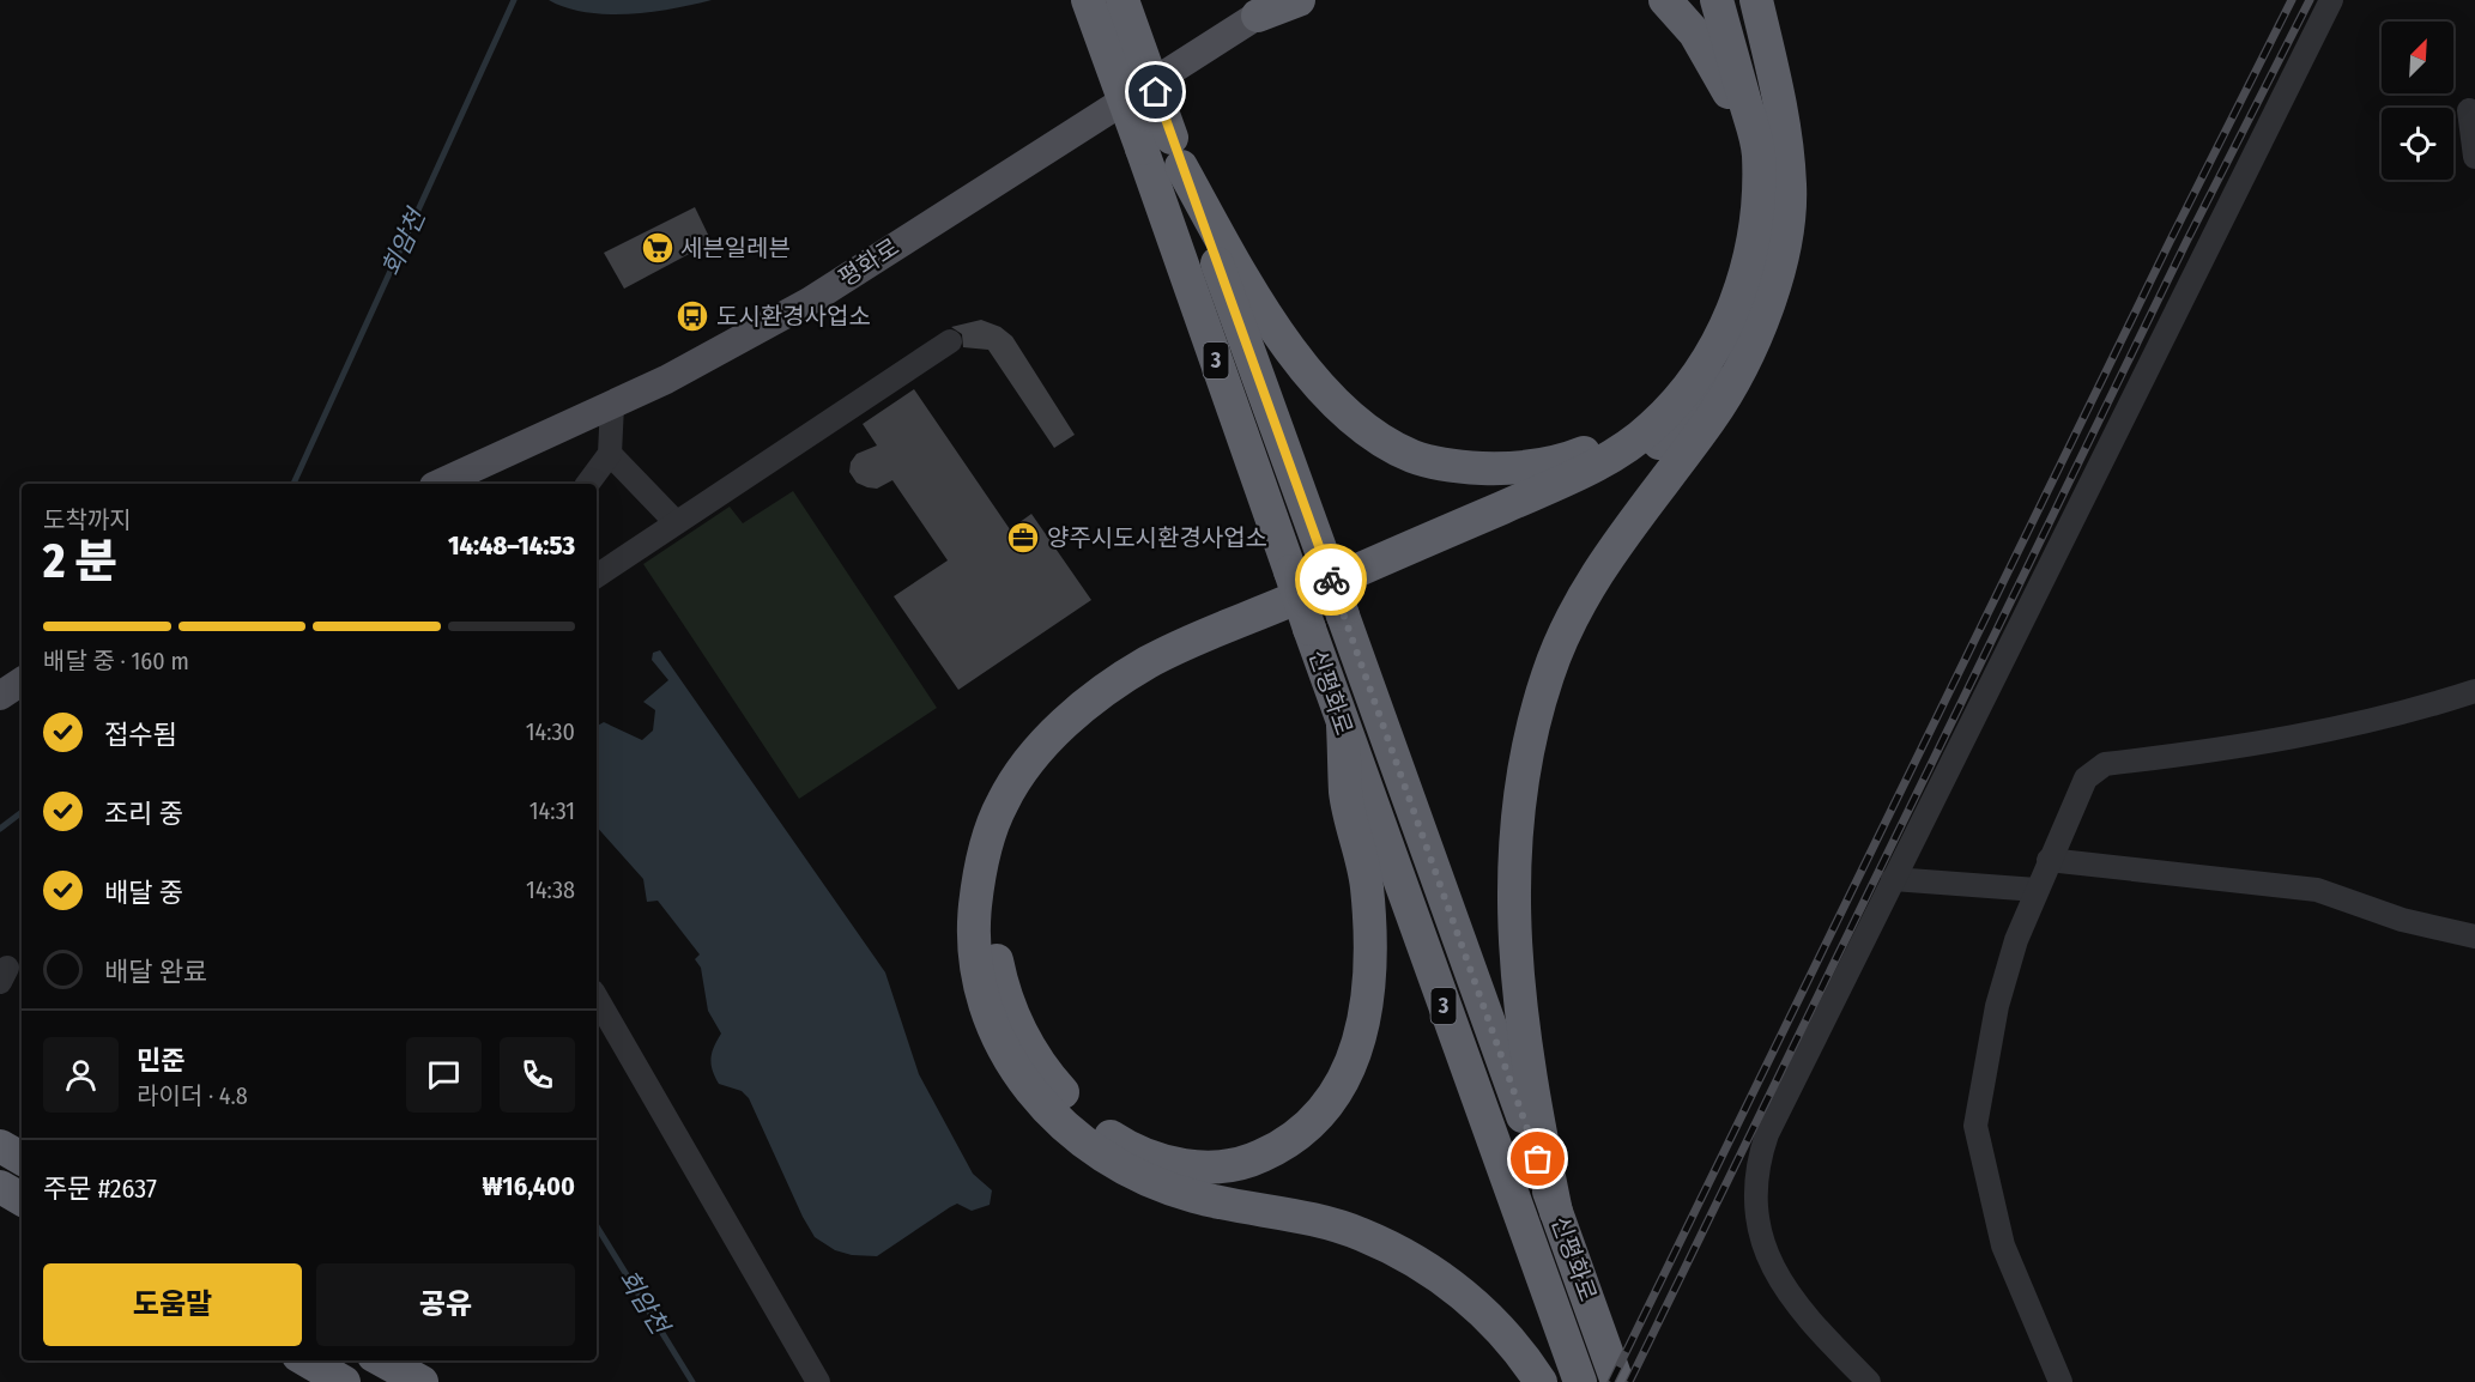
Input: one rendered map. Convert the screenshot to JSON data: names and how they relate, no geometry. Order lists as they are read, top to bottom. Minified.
{"streets":{"highway":["3","신평화로"],"main road":["평화로"]},"water":["회암천"],"places":{"supermarket":["세븐일레븐"],"bus stop":["도시환경사업소"],"office":["양주시도시환경사업소"]},"north":"top right","page":{"heading":["2 분","도착까지","14:48–14:53"],"panel":["민준","라이더 · 4.8","주문 #2637","₩16,400"],"bar":"배달 중 · 160 m","list":[["접수됨","14:30"],["조리 중","14:31"],["배달 중","14:38"],"배달 완료"],"buttons":["도움말","공유"]}}
